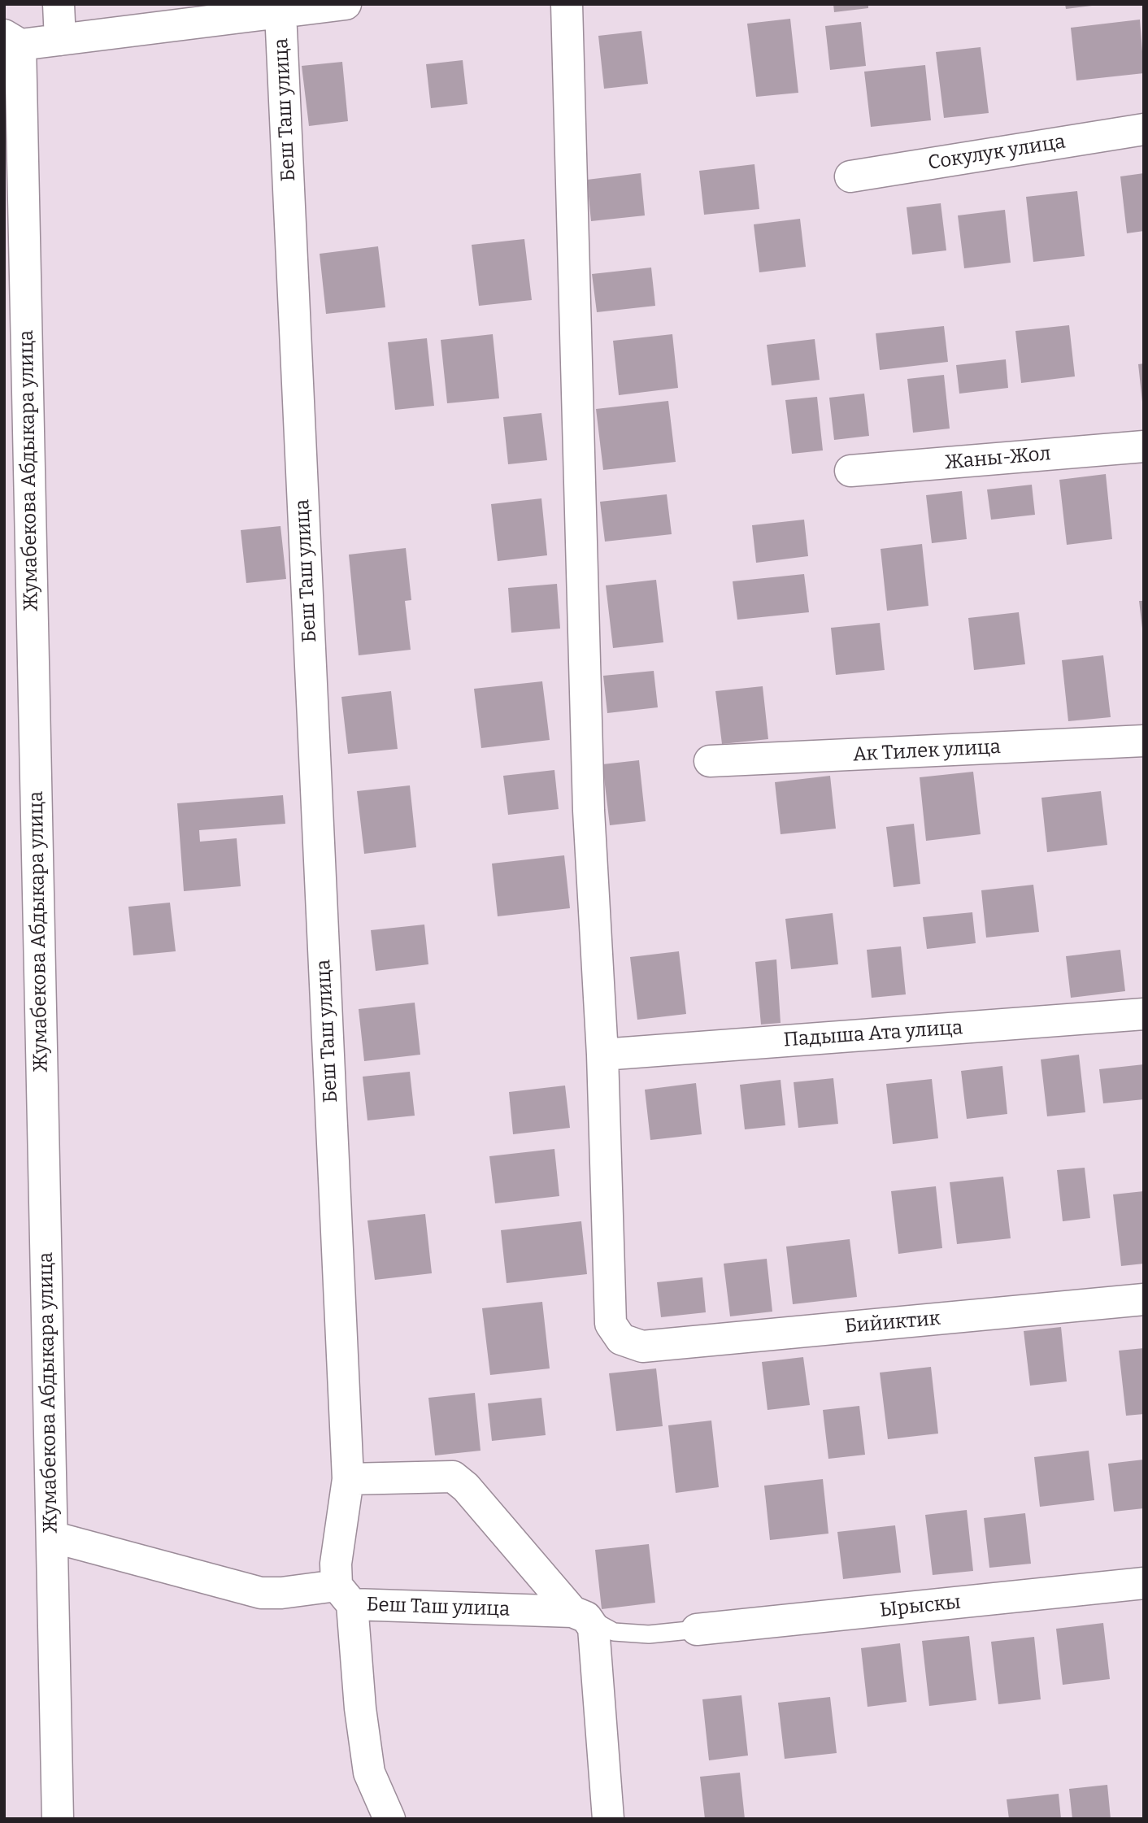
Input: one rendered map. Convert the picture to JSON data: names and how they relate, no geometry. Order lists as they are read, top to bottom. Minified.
{"streets":{"street":["Беш Таш улица","Сокулук улица","Жаны-Жол","Жумабекова Абдыкара улица","Ак Тилек улица","Падыша Ата улица","Бийиктик","Ырыскы"]},"crossings":[["Падыша Ата улица","Бийиктик"]]}
